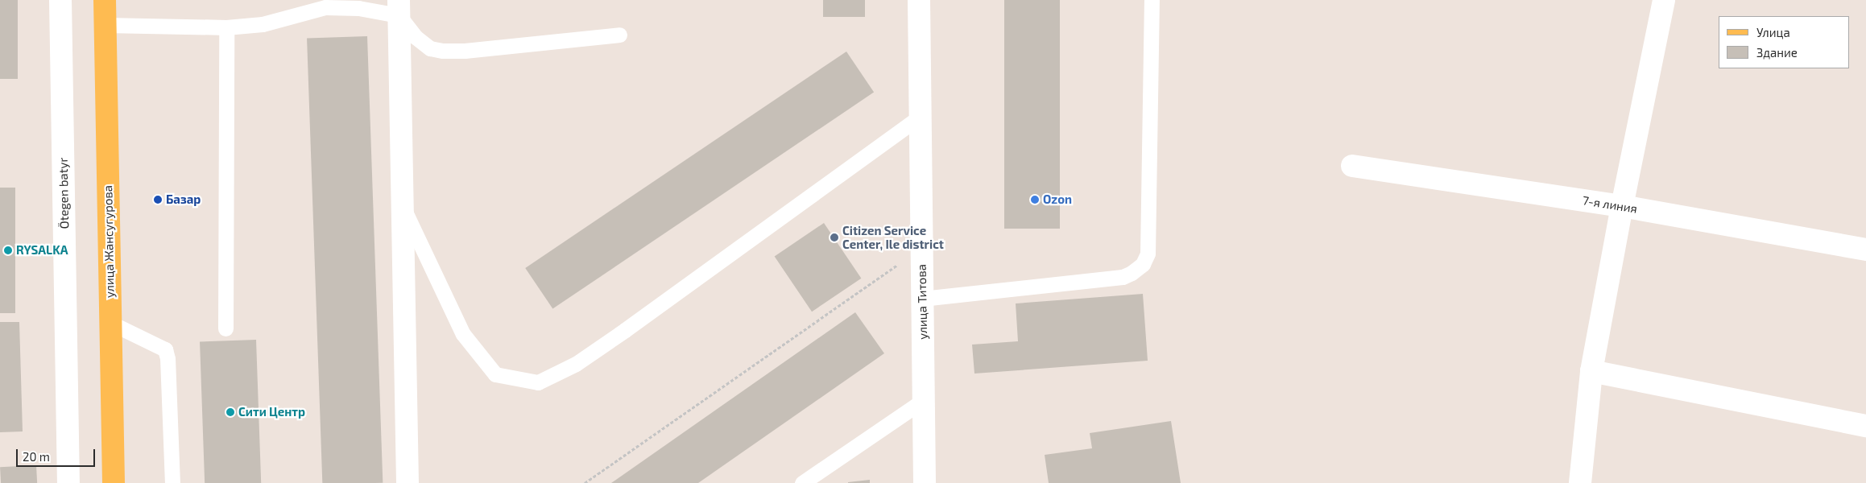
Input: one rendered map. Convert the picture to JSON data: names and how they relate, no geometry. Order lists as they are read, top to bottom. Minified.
{"streets":{"main road":["улица Жансугурова"],"street":["Ötegen batyr","7-я линия","улица Титова"]},"places":["Базар","Ozon","Citizen Service Center, Ile district","RYSALKA","Сити Центр"],"legend":["Улица","Здание"],"scale_bar":"20 m"}
